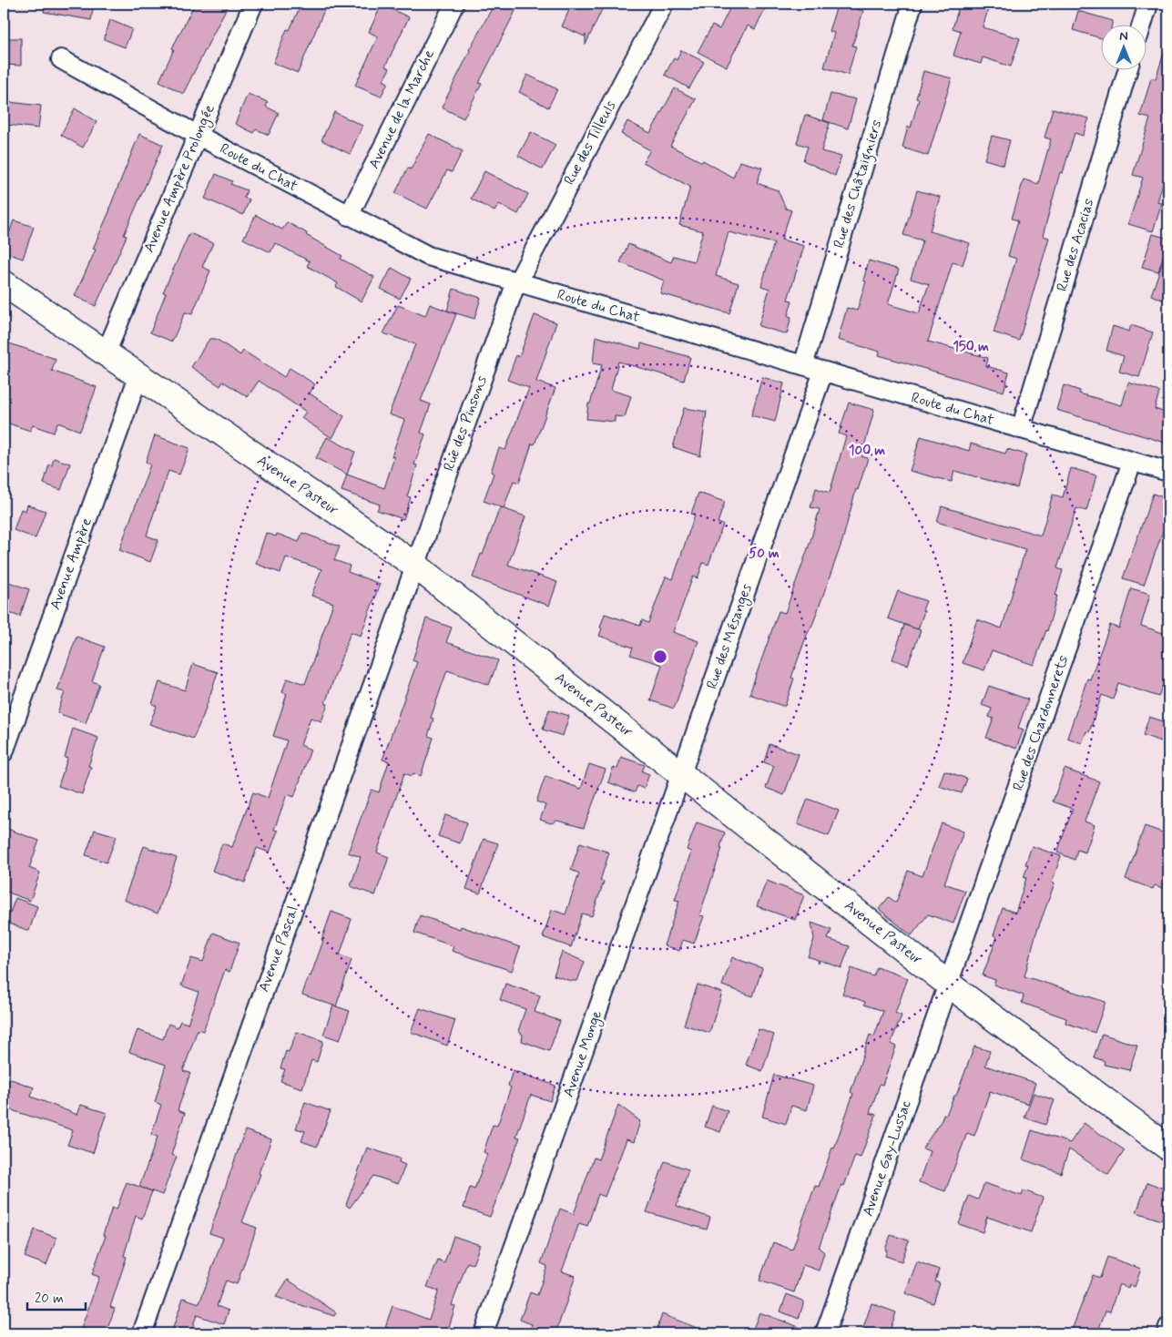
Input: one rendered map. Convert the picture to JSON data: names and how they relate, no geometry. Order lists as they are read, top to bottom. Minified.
{"streets":{"street":["Avenue de la Marche","Rue des Tilleuls","Route du Chat","Avenue Ampère Prolongée","Rue des Châtaigniers","Rue des Acacias","Rue des Pinsons","Avenue Pasteur","Avenue Ampère","Rue des Mésanges","Rue des Chardonnerets","Avenue Pascal","Avenue Monge","Avenue Gay-Lussac"]},"crossings":[["Avenue de la Marche","Route du Chat"],["Rue des Tilleuls","Route du Chat"],["Rue des Tilleuls","Rue des Pinsons"],["Route du Chat","Avenue Ampère Prolongée"],["Route du Chat","Rue des Châtaigniers"],["Route du Chat","Rue des Acacias"],["Route du Chat","Rue des Pinsons"],["Route du Chat","Rue des Mésanges"],["Route du Chat","Rue des Chardonnerets"],["Avenue Ampère Prolongée","Avenue Pasteur"],["Rue des Pinsons","Avenue Pasteur"],["Rue des Pinsons","Avenue Pascal"],["Avenue Pasteur","Avenue Ampère"],["Avenue Pasteur","Rue des Mésanges"],["Avenue Pasteur","Rue des Chardonnerets"],["Avenue Pasteur","Avenue Pascal"],["Avenue Pasteur","Avenue Monge"],["Avenue Pasteur","Avenue Gay-Lussac"],["Rue des Mésanges","Avenue Monge"],["Rue des Chardonnerets","Avenue Gay-Lussac"]],"scale_bar":"20 m","north":"top","rings":["150 m","100 m","50 m"]}
